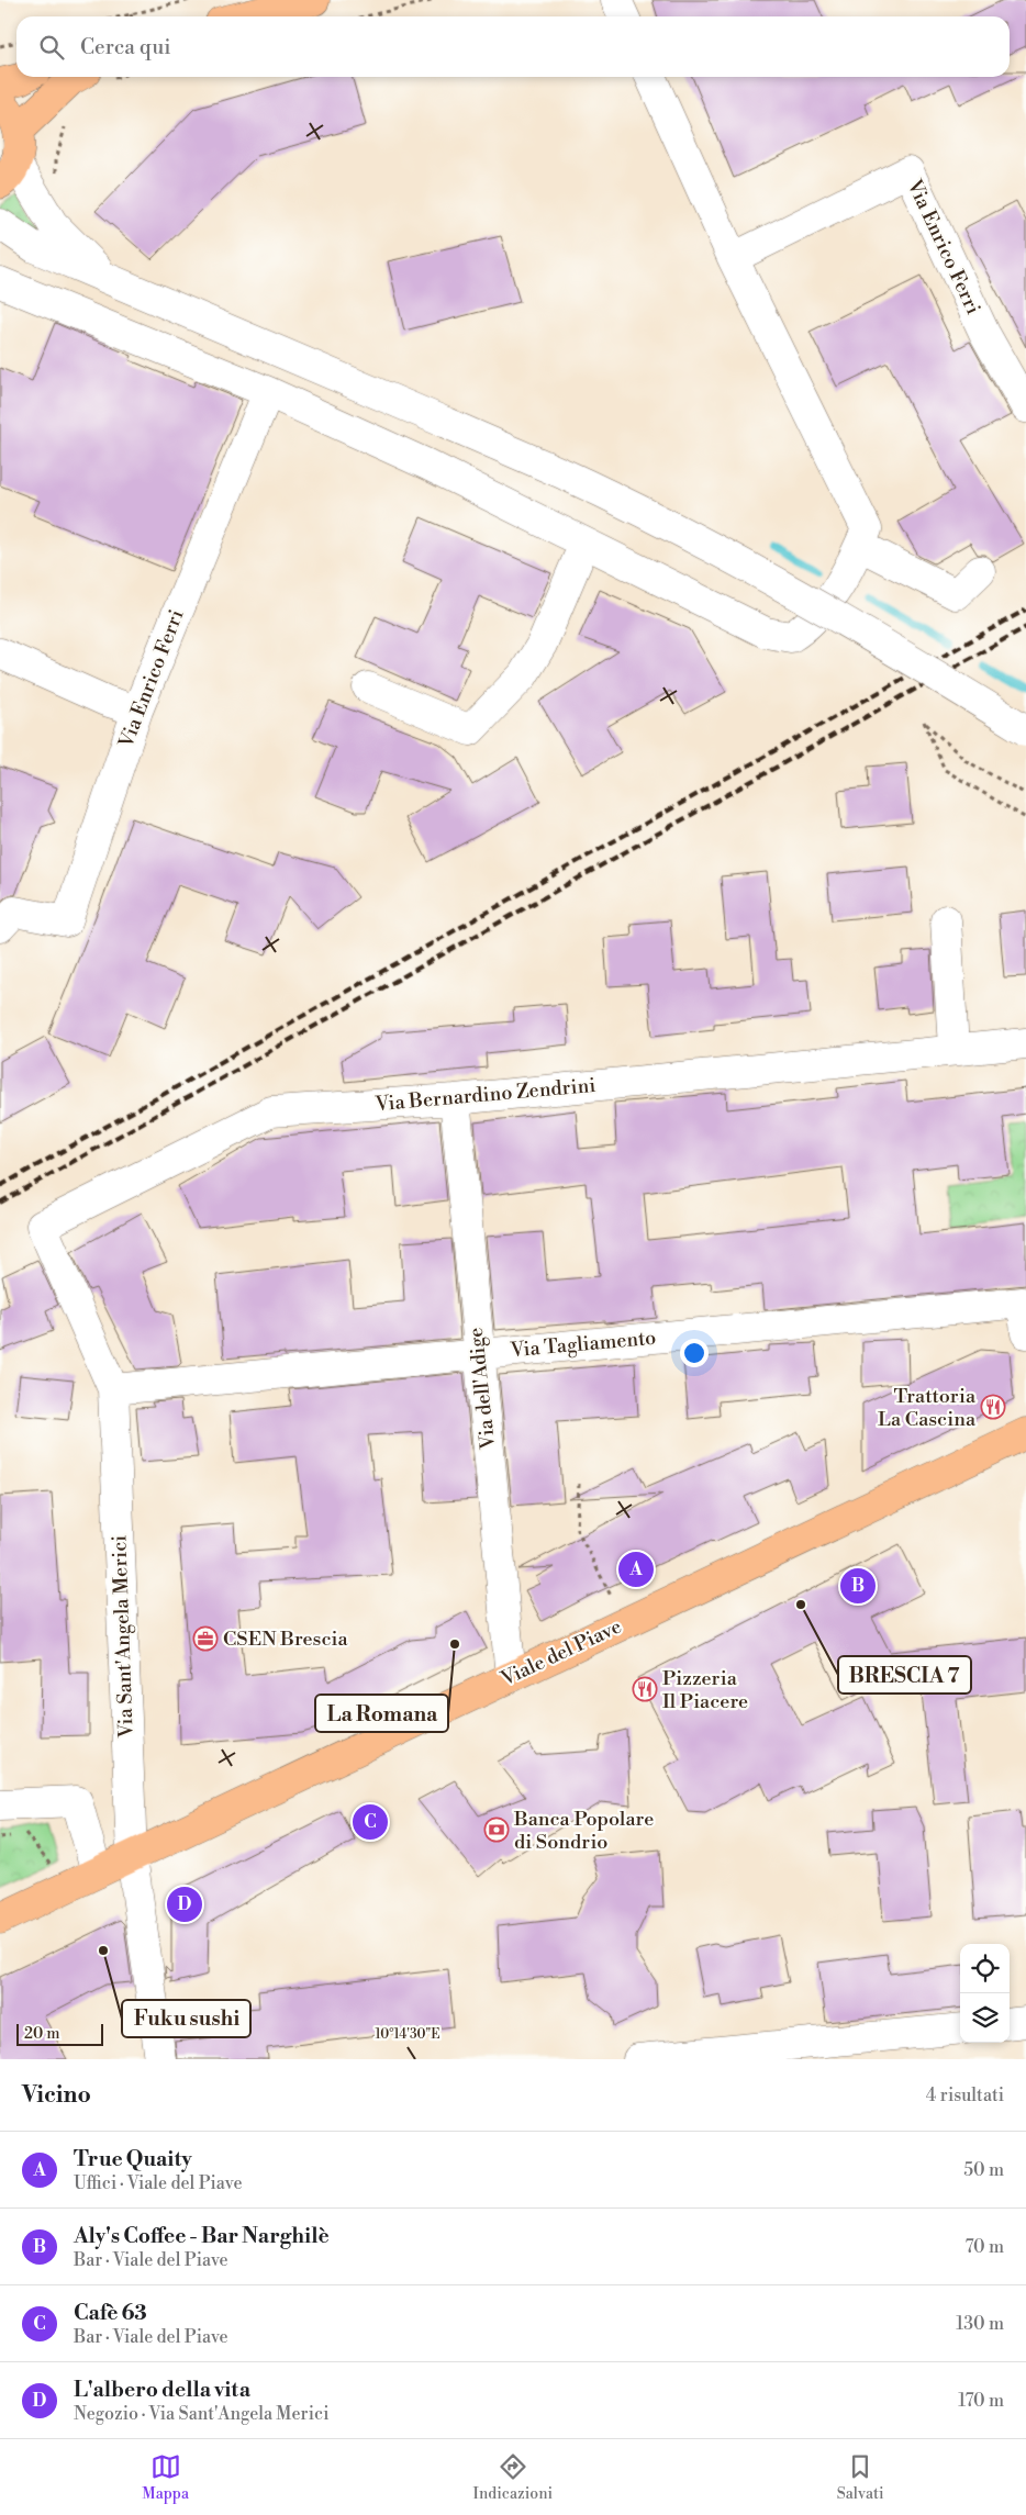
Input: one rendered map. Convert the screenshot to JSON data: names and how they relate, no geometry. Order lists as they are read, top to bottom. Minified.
{"streets":{"main road":["Viale del Piave"],"street":["Via Enrico Ferri","Via Bernardino Zendrini","Via Tagliamento","Via dell'Adige","Via Sant'Angela Merici"]},"crossings":[["Via Bernardino Zendrini","Via dell'Adige"],["Via Bernardino Zendrini","Via Sant'Angela Merici"],["Via Tagliamento","Via dell'Adige"],["Via Tagliamento","Via Sant'Angela Merici"],["Via dell'Adige","Viale del Piave"],["Via Sant'Angela Merici","Viale del Piave"]],"places":{"restaurant":["Trattoria La Cascina","Pizzeria Il Piacere"],"other":["BRESCIA 7","La Romana","Fuku sushi"],"office":["CSEN Brescia"],"bank":["Banca Popolare di Sondrio"]},"scale_bar":"20 m","page":{"search":"Cerca qui","pins":["A","B","C","D"],"scale":"20 m","heading":["Vicino","4 risultati"],"list":[{"mark":"A","name":"True Quaity","note":"Uffici · Viale del Piave","value":"50 m"},{"mark":"B","name":"Aly's Coffee - Bar Narghilè","note":"Bar · Viale del Piave","value":"70 m"},{"mark":"C","name":"Cafè 63","note":"Bar · Viale del Piave","value":"130 m"},{"mark":"D","name":"L'albero della vita","note":"Negozio · Via Sant'Angela Merici","value":"170 m"}],"nav":["Mappa","Indicazioni","Salvati"]},"coordinates":["10°14'30\"E"]}
